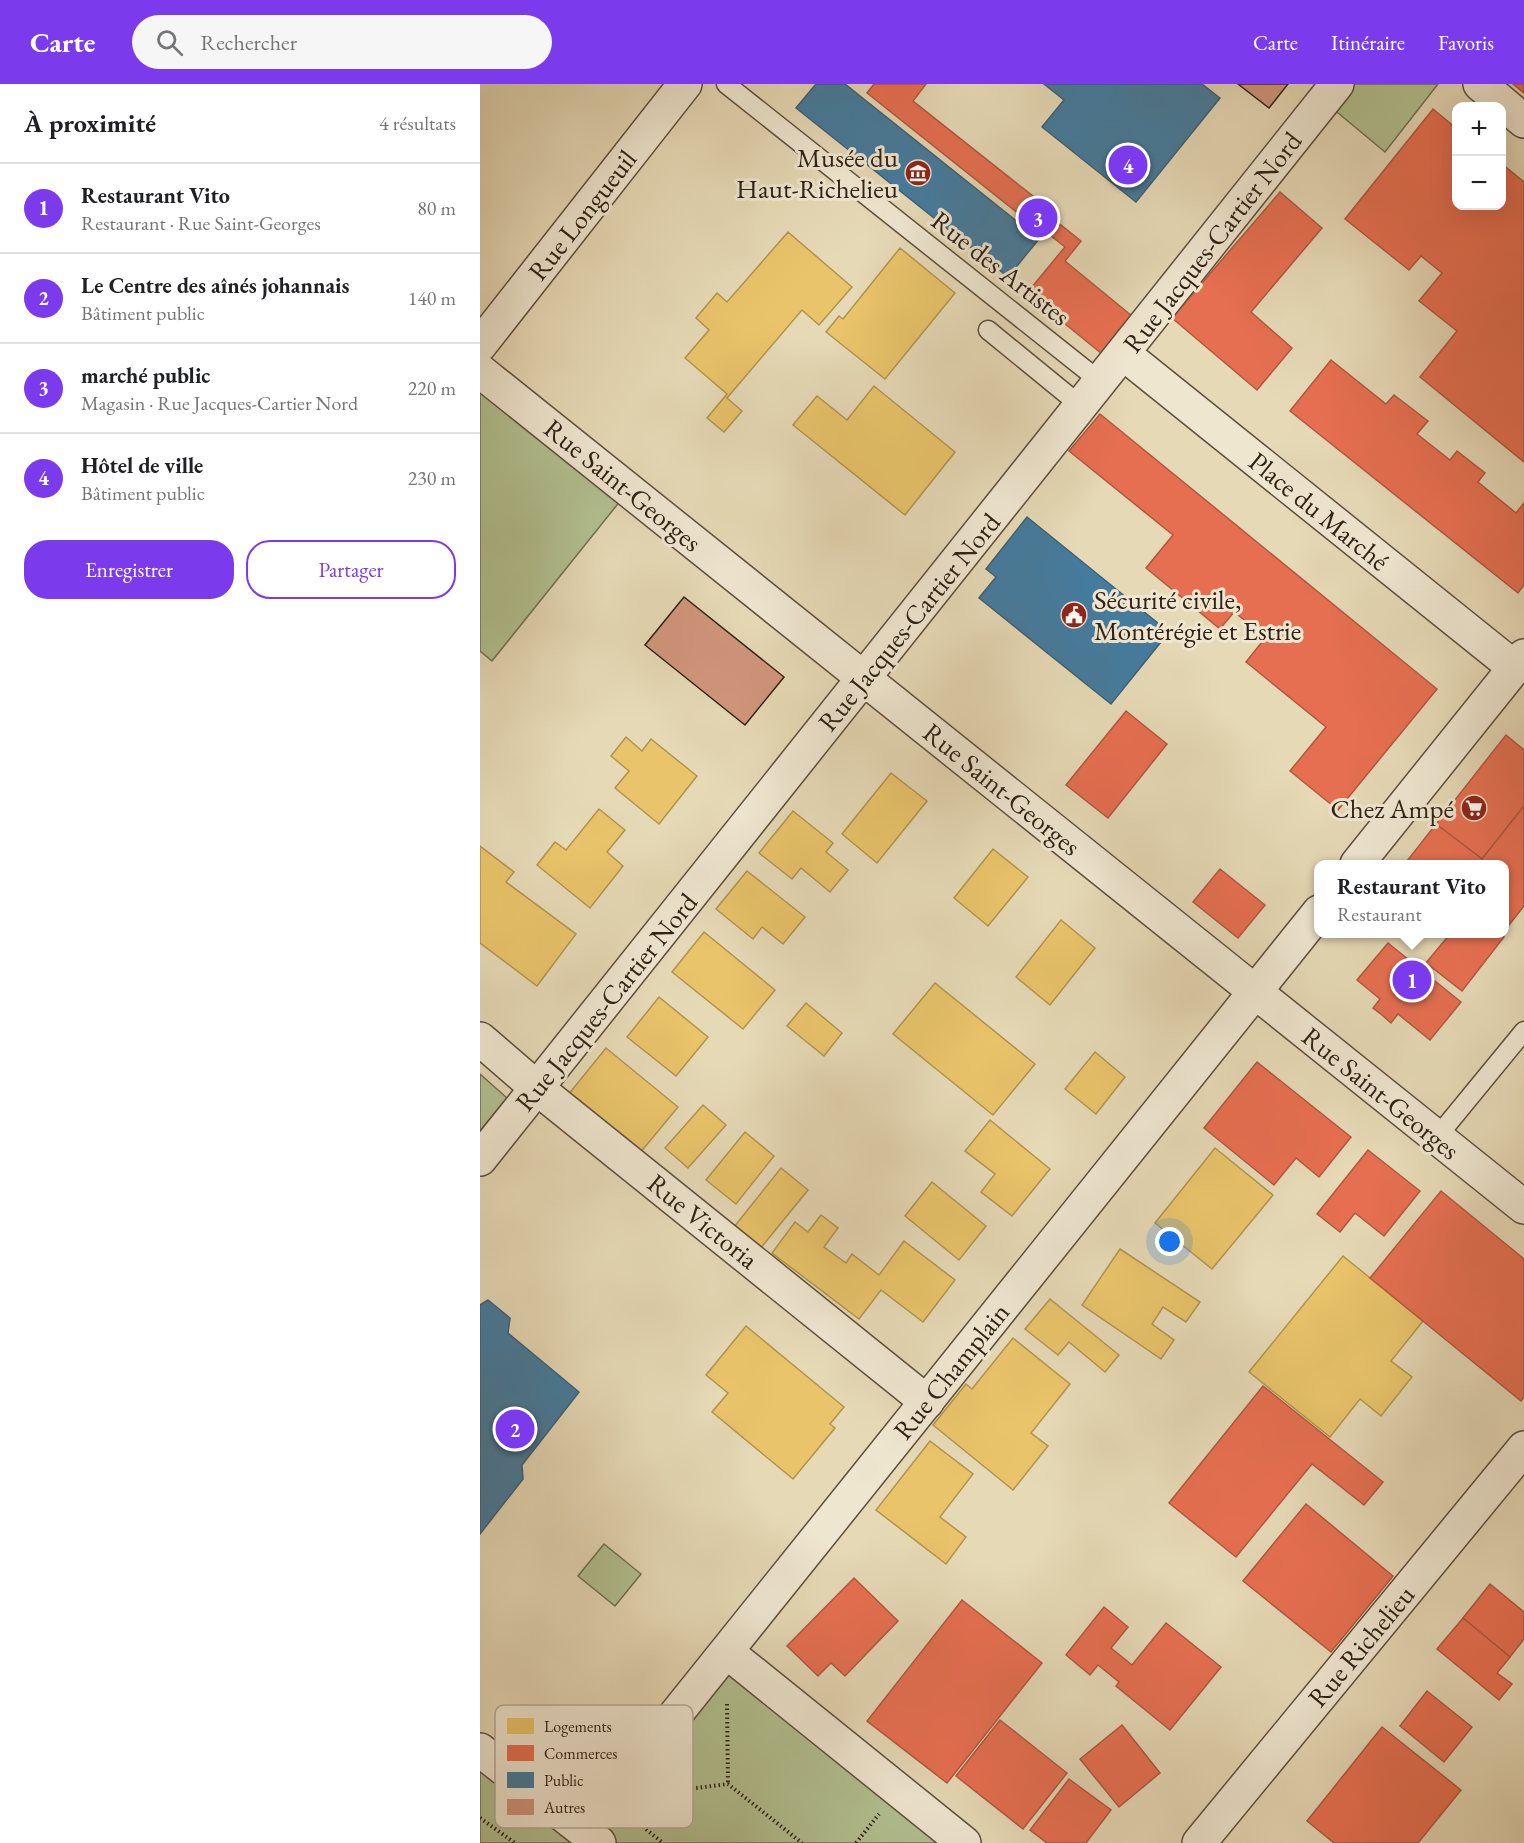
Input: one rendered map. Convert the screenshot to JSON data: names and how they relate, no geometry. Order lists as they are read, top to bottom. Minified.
{"streets":{"street":["Rue Longueuil","Rue Jacques-Cartier Nord","Rue Saint-Georges","Place du Marché","Rue Victoria","Rue Champlain","Rue Richelieu"],"lane":["Rue des Artistes"]},"crossings":[["Rue Jacques-Cartier Nord","Rue des Artistes"],["Rue Jacques-Cartier Nord","Rue Saint-Georges"],["Rue Jacques-Cartier Nord","Place du Marché"],["Rue Jacques-Cartier Nord","Rue Victoria"],["Rue Saint-Georges","Rue Champlain"],["Rue Victoria","Rue Champlain"]],"places":{"museum":["Musée du Haut-Richelieu"],"public building":["Sécurité civile, Montérégie et Estrie"],"supermarket":["Chez Ampé"]},"legend":["Logements","Commerces","Public","Autres"],"page":{"header":"Carte","search":"Rechercher","nav":["Carte","Itinéraire","Favoris"],"heading":["À proximité","4 résultats"],"map_buttons":["+","−"],"pins":["4","3","1","2"],"list":[{"mark":"1","name":"Restaurant Vito","note":"Restaurant · Rue Saint-Georges","value":"80 m"},{"mark":"2","name":"Le Centre des aînés johannais","note":"Bâtiment public","value":"140 m"},{"mark":"3","name":"marché public","note":"Magasin · Rue Jacques-Cartier Nord","value":"220 m"},{"mark":"4","name":"Hôtel de ville","note":"Bâtiment public","value":"230 m"}],"buttons":["Enregistrer","Partager"],"popup":["Restaurant Vito","Restaurant"]}}
